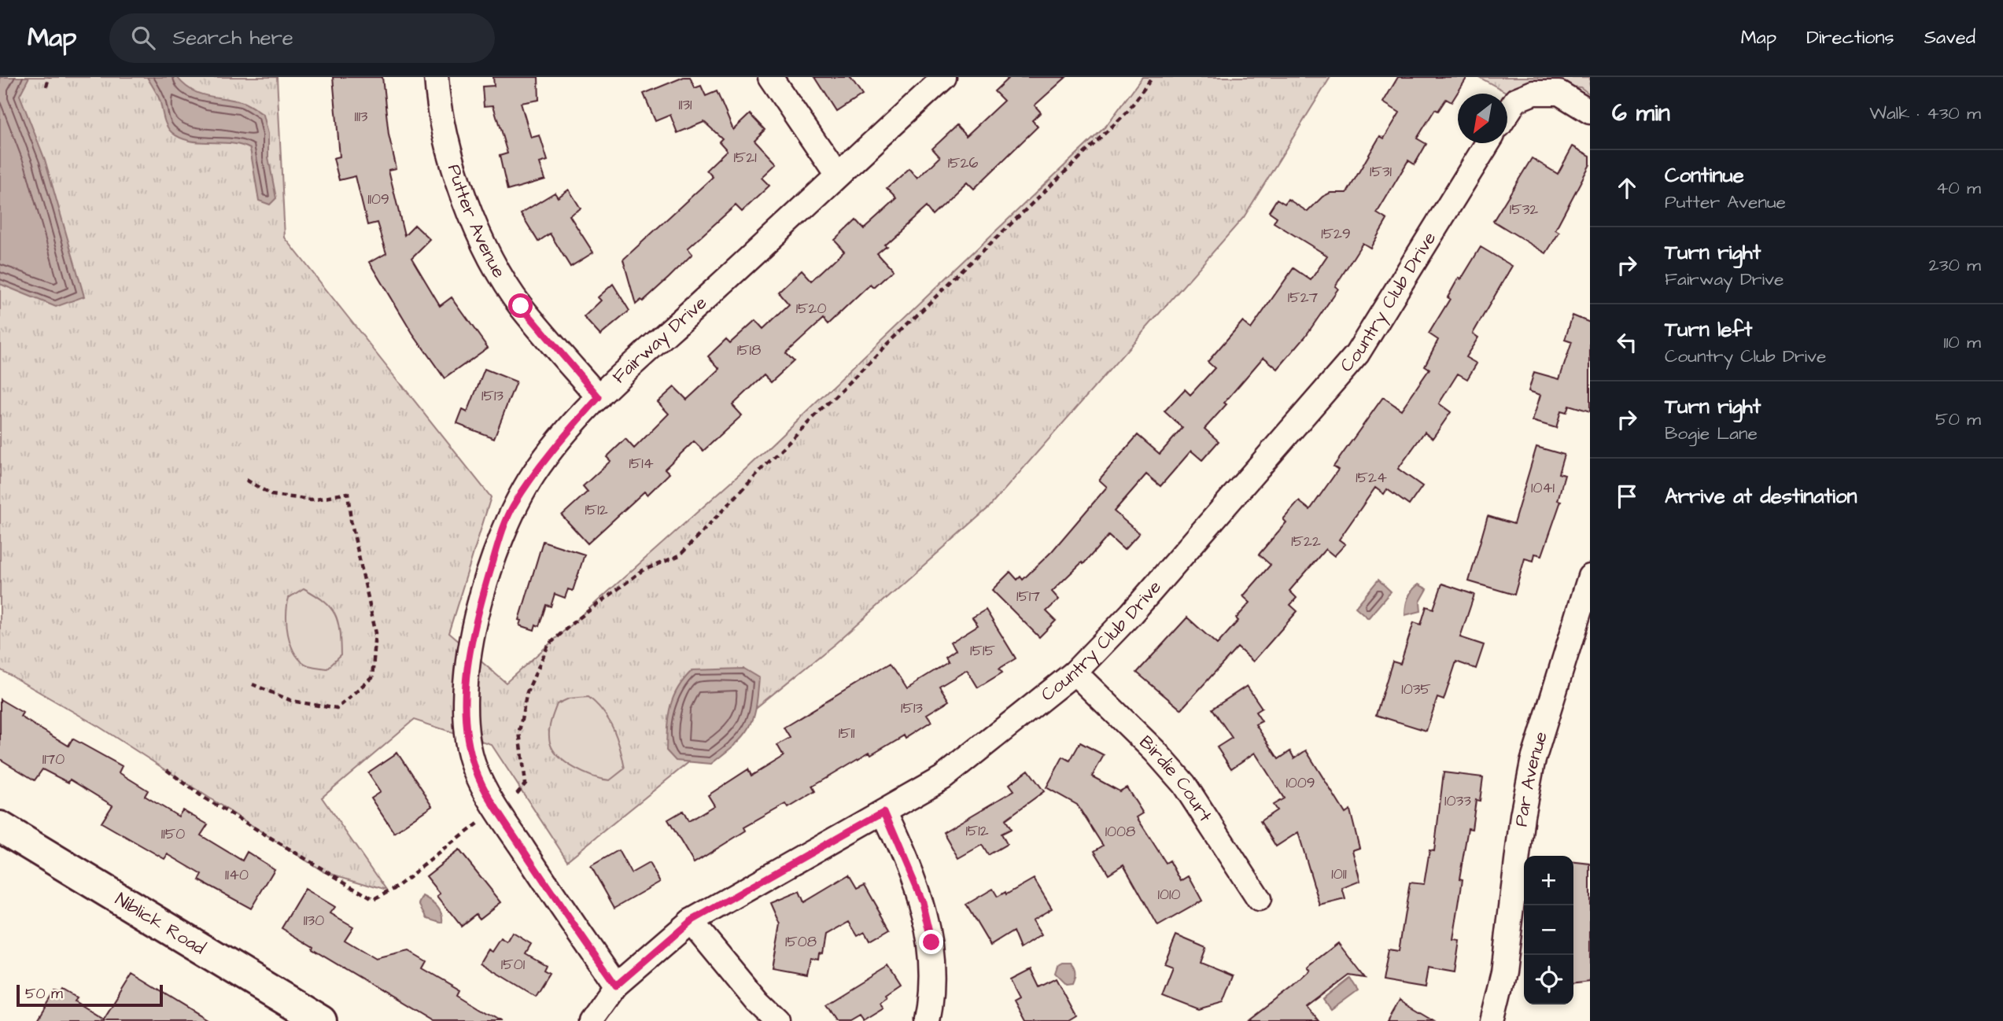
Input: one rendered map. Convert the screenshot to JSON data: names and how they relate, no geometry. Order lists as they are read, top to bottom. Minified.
{"streets":{"main road":["Niblick Road"],"street":["Putter Avenue","Country Club Drive","Fairway Drive","Birdie Court","Par Avenue"]},"crossings":[["Putter Avenue","Fairway Drive"],["Country Club Drive","Fairway Drive"],["Country Club Drive","Birdie Court"]],"house_numbers":["1131","1113","1521","1526","1531","1109","1532","1529","1527","1520","1518","1513","1514","1524","1041","1512","1522","1517","1515","1035","1513","1511","1170","1009","1033","1512","1008","1150","1011","1140","1010","1130","1508","1501"],"scale_bar":"50 m","north":"bottom left","page":{"header":"Map","search":"Search here","nav":["Map","Directions","Saved"],"heading":["6 min","Walk · 430 m"],"list":[["Continue","Putter Avenue","40 m"],["Turn right","Fairway Drive","230 m"],["Turn left","Country Club Drive","110 m"],["Turn right","Bogie Lane","50 m"],"Arrive at destination"],"map_buttons":["+","−"],"scale":"50 m"}}
